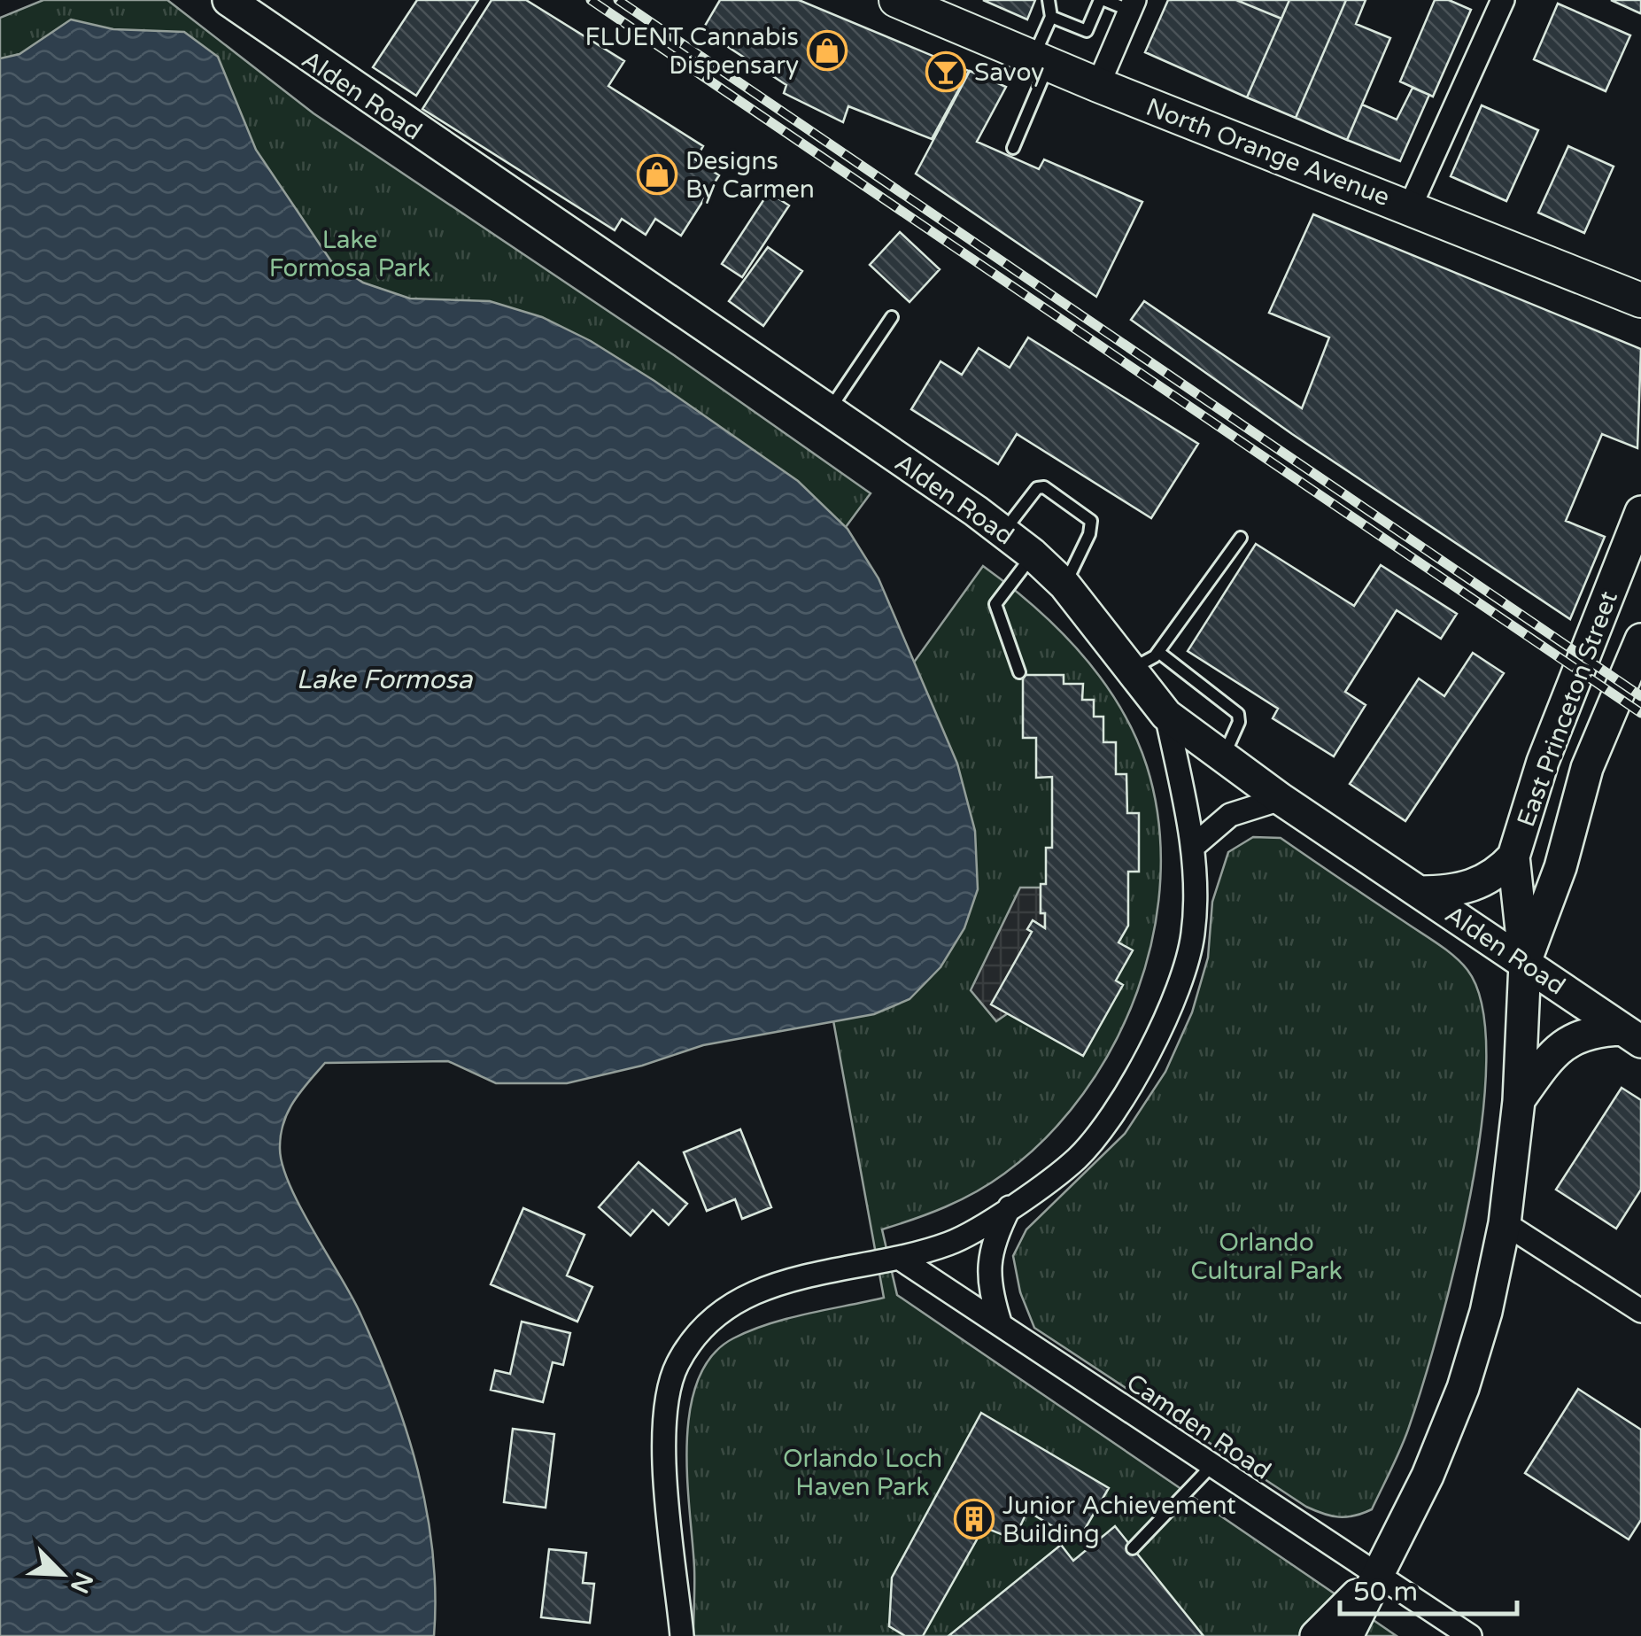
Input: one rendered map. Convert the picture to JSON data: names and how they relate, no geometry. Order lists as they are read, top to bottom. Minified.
{"streets":{"main road":["North Orange Avenue"],"street":["Alden Road","East Princeton Street","Camden Road"]},"crossings":[["Alden Road","East Princeton Street"],["East Princeton Street","Camden Road"]],"water":["Lake Formosa"],"parks":["Lake Formosa Park","Orlando Cultural Park","Orlando Loch Haven Park"],"places":{"shop":["FLUENT Cannabis Dispensary","Designs By Carmen"],"bar":["Savoy"],"building":["Junior Achievement Building"]},"scale_bar":"50 m","north":"bottom right"}
